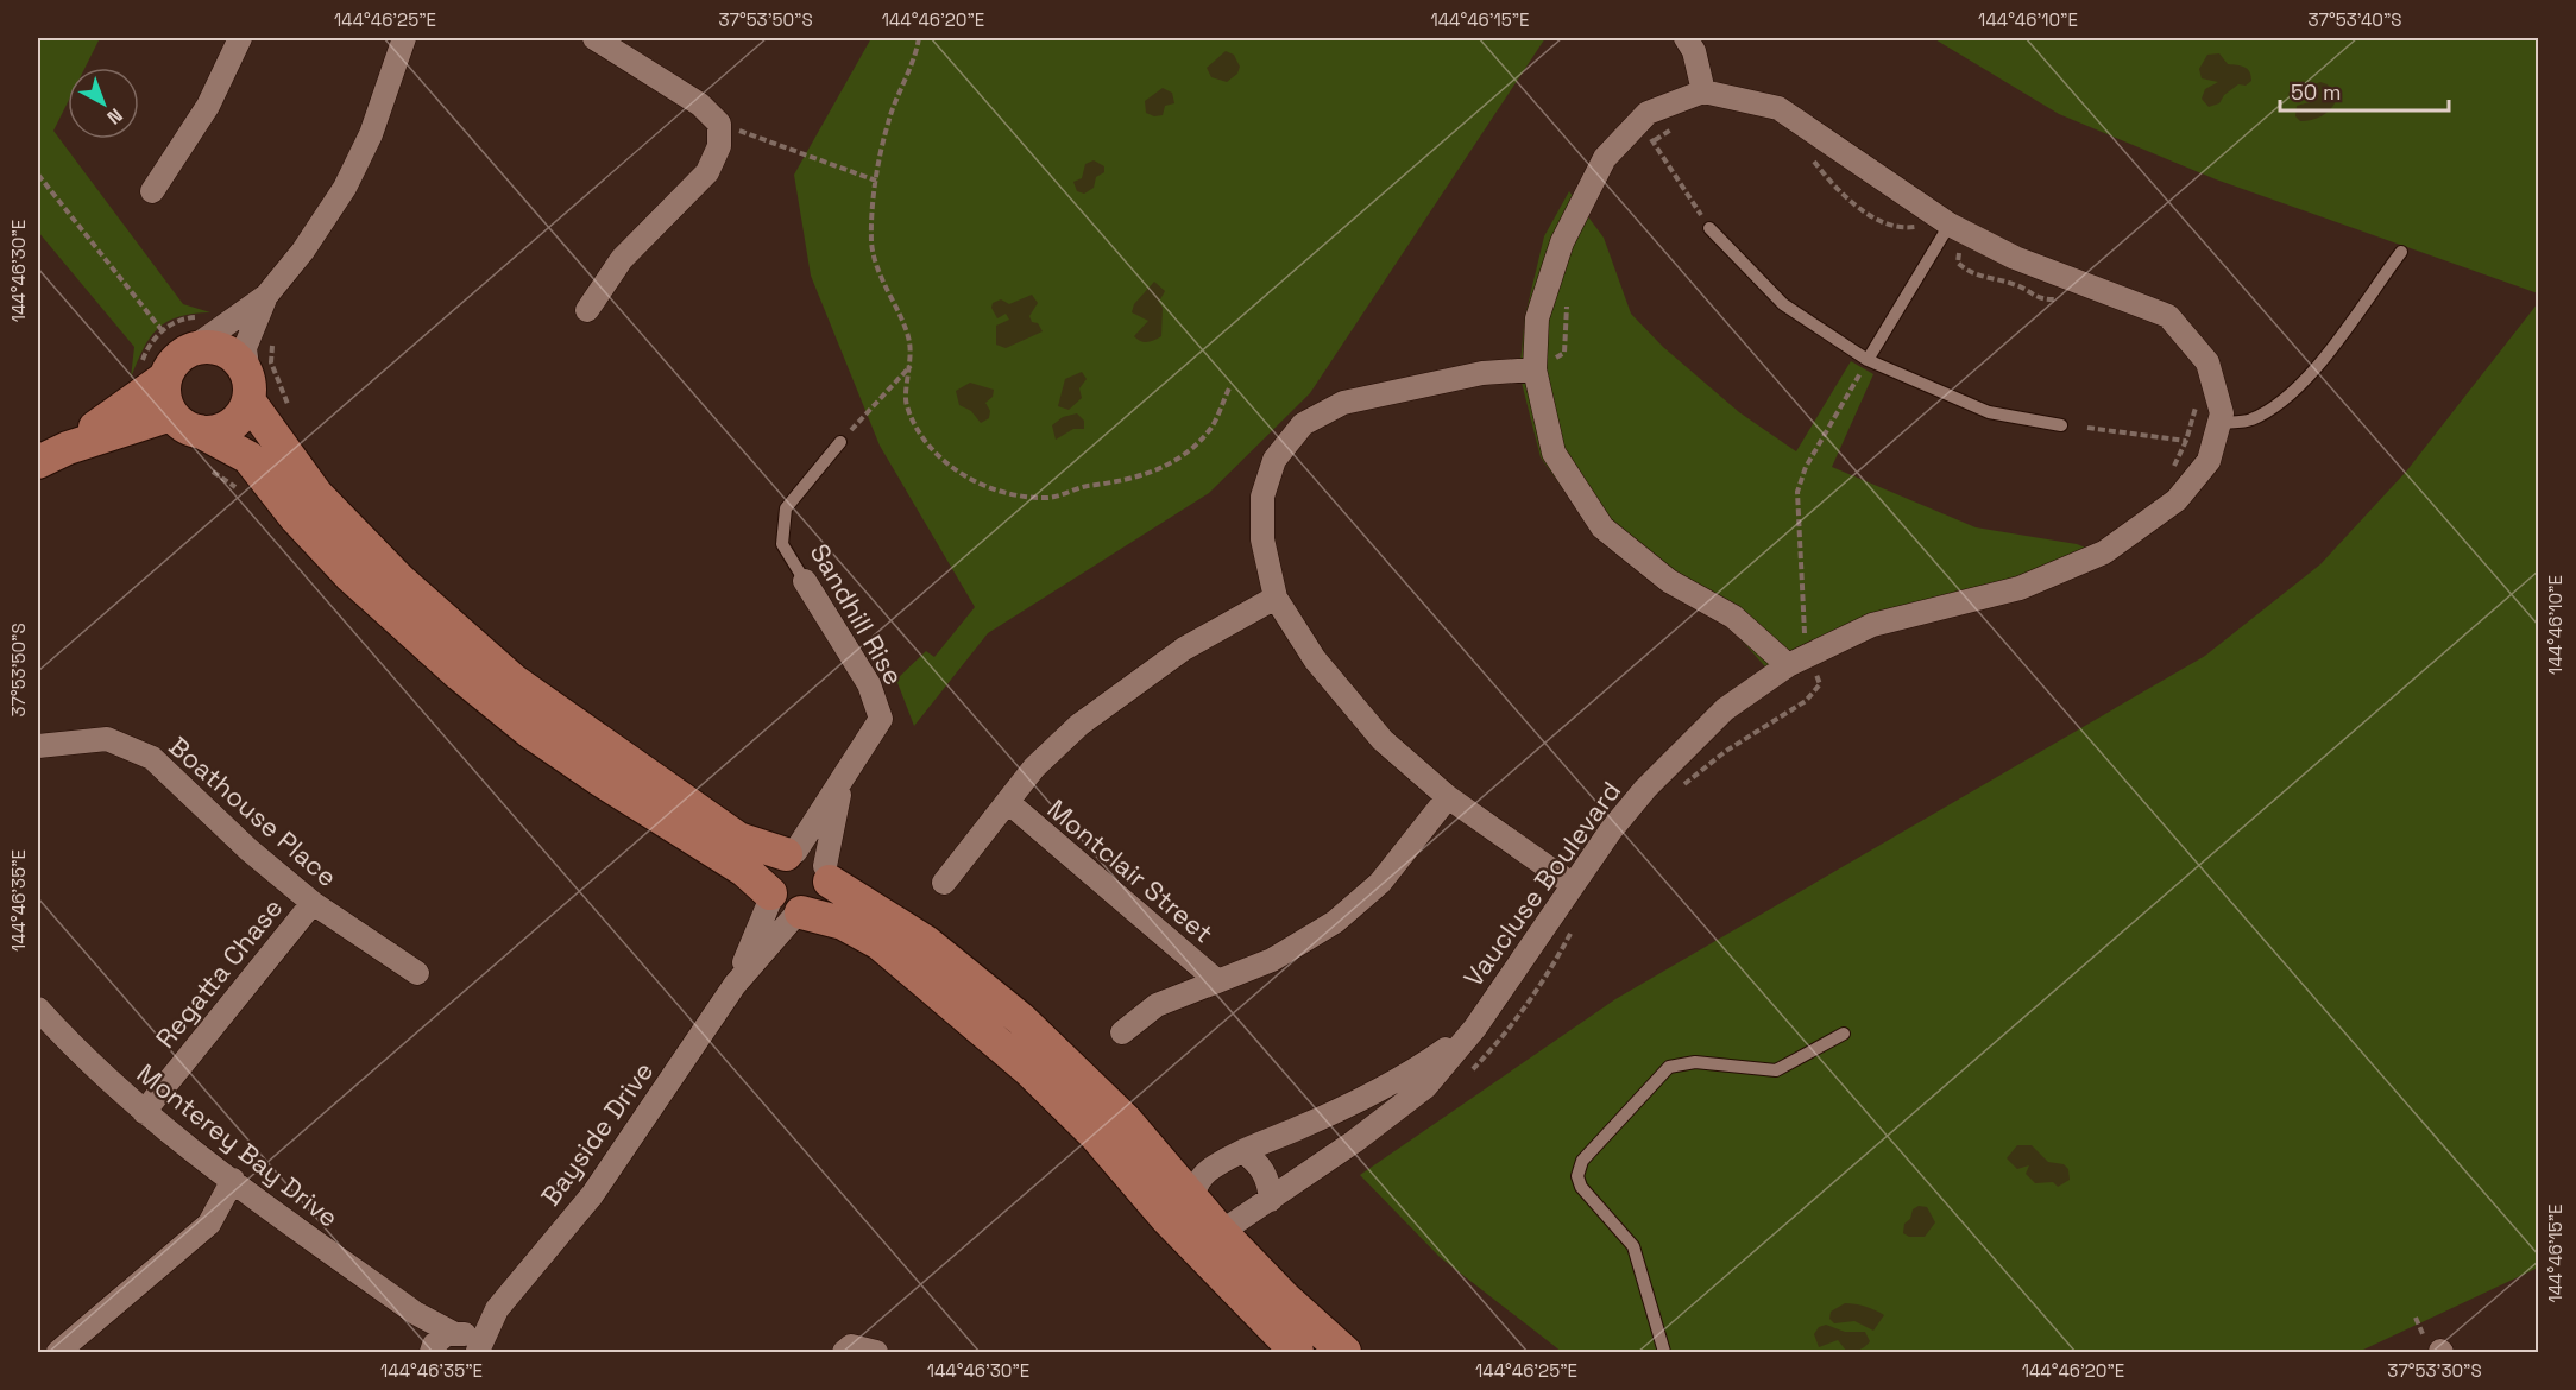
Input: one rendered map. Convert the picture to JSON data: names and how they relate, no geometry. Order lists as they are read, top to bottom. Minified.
{"streets":{"street":["Sandhill Rise","Boathouse Place","Montclair Street","Vaucluse Boulevard","Regatta Chase","Bayside Drive","Monterey Bay Drive"]},"crossings":[["Sandhill Rise","Bayside Drive"],["Boathouse Place","Regatta Chase"],["Regatta Chase","Monterey Bay Drive"],["Bayside Drive","Monterey Bay Drive"]],"scale_bar":"50 m","north":"bottom right","coordinates":["144°46'25\"E","37°53'50\"S","144°46'20\"E","144°46'15\"E","144°46'10\"E","37°53'40\"S","144°46'30\"E","144°46'35\"E","37°53'30\"S"]}
